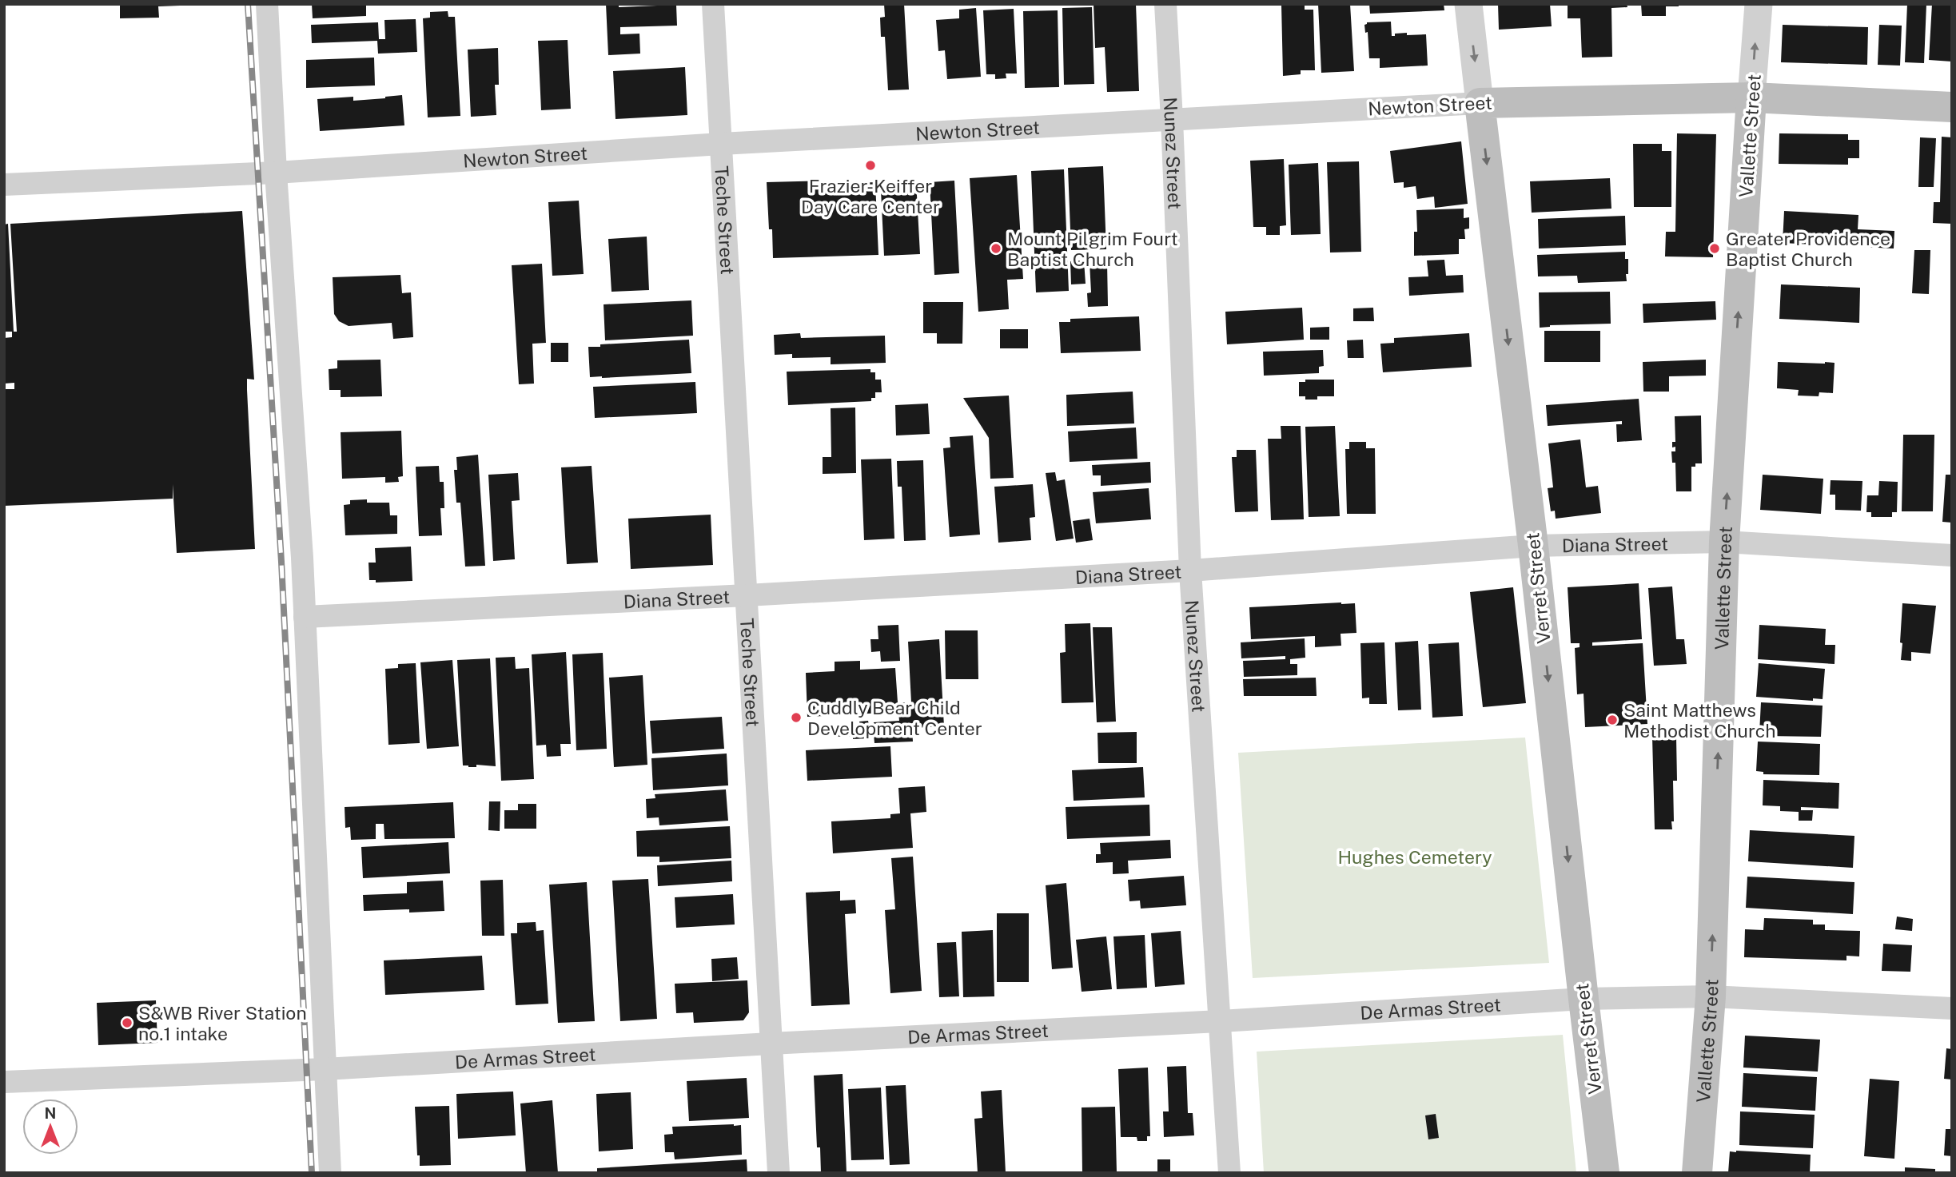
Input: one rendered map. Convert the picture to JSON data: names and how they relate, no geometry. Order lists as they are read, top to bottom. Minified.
{"streets":{"main road":["Newton Street","Vallette Street","Verret Street"],"street":["Nunez Street","Teche Street","Diana Street","De Armas Street"]},"crossings":[["Newton Street","Vallette Street"],["Newton Street","Nunez Street"],["Newton Street","Teche Street"],["Newton Street","Verret Street"],["Vallette Street","Diana Street"],["Vallette Street","De Armas Street"],["Nunez Street","Diana Street"],["Nunez Street","De Armas Street"],["Teche Street","Diana Street"],["Teche Street","De Armas Street"],["Diana Street","Verret Street"],["Verret Street","De Armas Street"]],"one_way":["Vallette Street","Verret Street"],"parks":["Hughes Cemetery"],"places":["Frazier-Keiffer Day Care Center","Mount Pilgrim Fourt Baptist Church","Greater Providence Baptist Church","Cuddly Bear Child Development Center","Saint Matthews Methodist Church","S&WB River Station no.1 intake"],"north":"top"}
